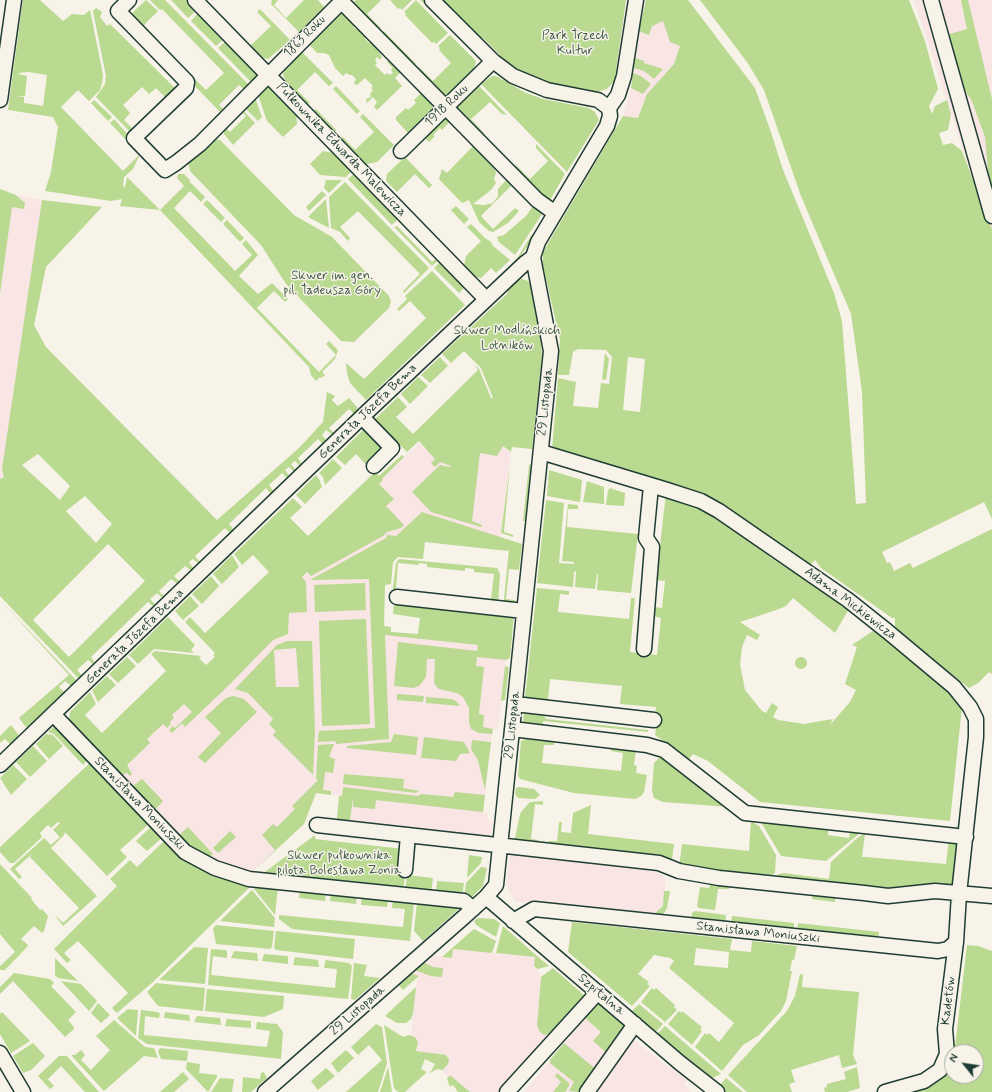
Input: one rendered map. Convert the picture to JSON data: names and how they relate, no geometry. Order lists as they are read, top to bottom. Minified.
{"streets":{"street":["1863 Roku","1918 Roku","Pułkownika Edwarda Malewicza","29 Listopada","Generała Józefa Bema","Adama Mickiewicza","Stanisława Moniuszki","Szpitalna","Kadetów"]},"crossings":[["1863 Roku","Pułkownika Edwarda Malewicza"],["Pułkownika Edwarda Malewicza","Generała Józefa Bema"],["29 Listopada","Generała Józefa Bema"],["29 Listopada","Adama Mickiewicza"],["29 Listopada","Stanisława Moniuszki"],["29 Listopada","Szpitalna"],["Generała Józefa Bema","Stanisława Moniuszki"],["Stanisława Moniuszki","Szpitalna"],["Stanisława Moniuszki","Kadetów"]],"parks":["Park Trzech Kultur","Skwer im. gen. pil. Tadeusza Góry","Skwer Modlińskich Lotników","Skwer pułkownika pilota Bolesława Zonia"],"north":"top left"}
